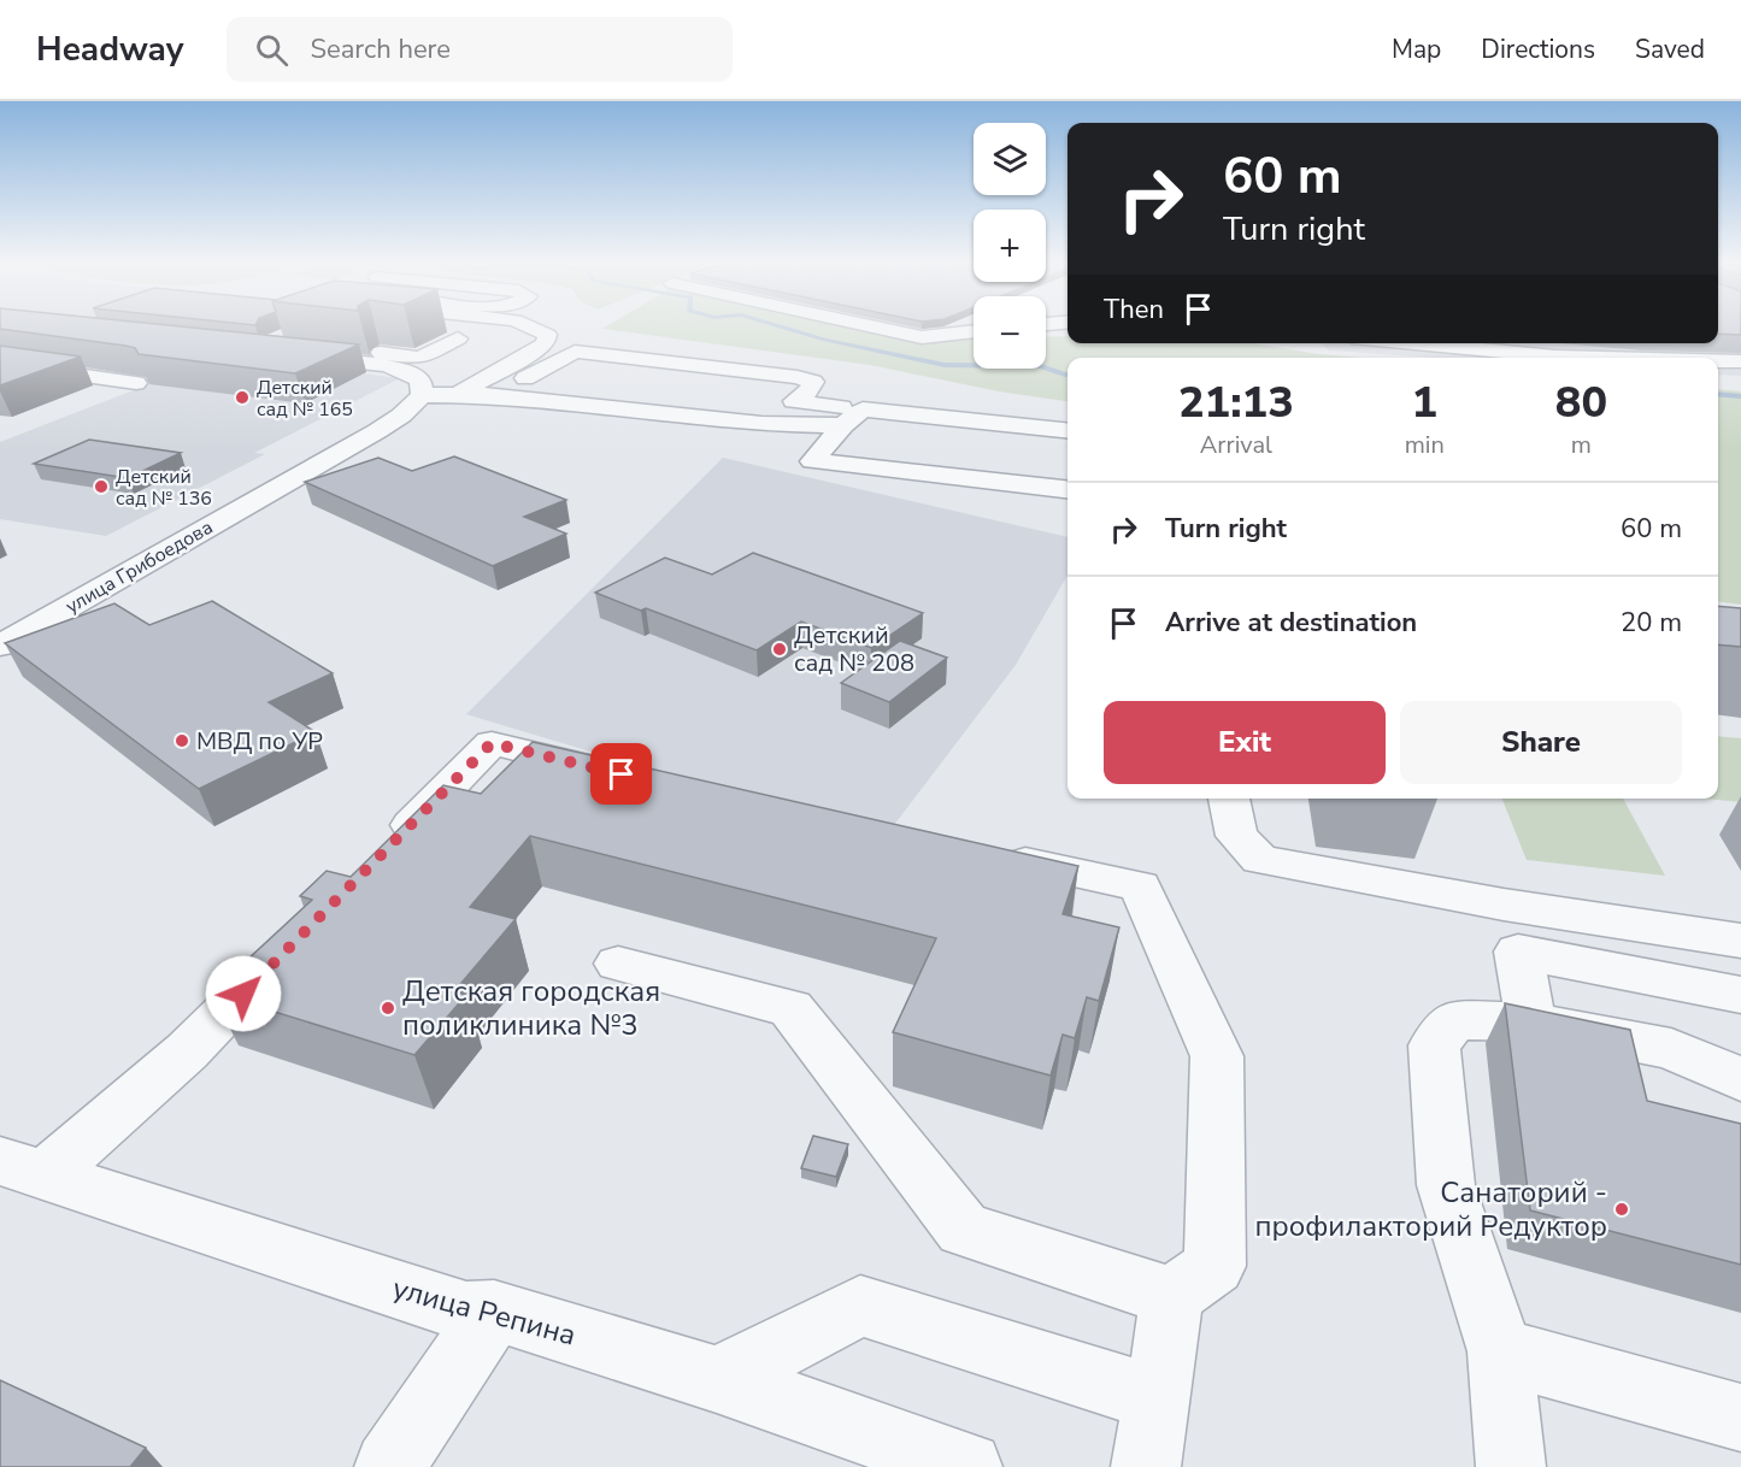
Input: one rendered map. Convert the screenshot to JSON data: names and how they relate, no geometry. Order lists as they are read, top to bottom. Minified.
{"streets":{"street":["улица Грибоедова","улица Репина"]},"places":["Детский сад № 165","Детский сад № 136","Детский сад № 208","МВД по УР","Детская городская поликлиника №3","Санаторий - профилакторий Редуктор"],"page":{"header":"Headway","search":"Search here","nav":["Map","Directions","Saved"],"map_buttons":["+","−"],"turn":["60 m","Turn right"],"then":"Then","eta":["21:13","Arrival","1","min","80","m"],"list":[{"name":"Turn right","value":"60 m"},{"name":"Arrive at destination","value":"20 m"}],"buttons":["Exit","Share"]}}
